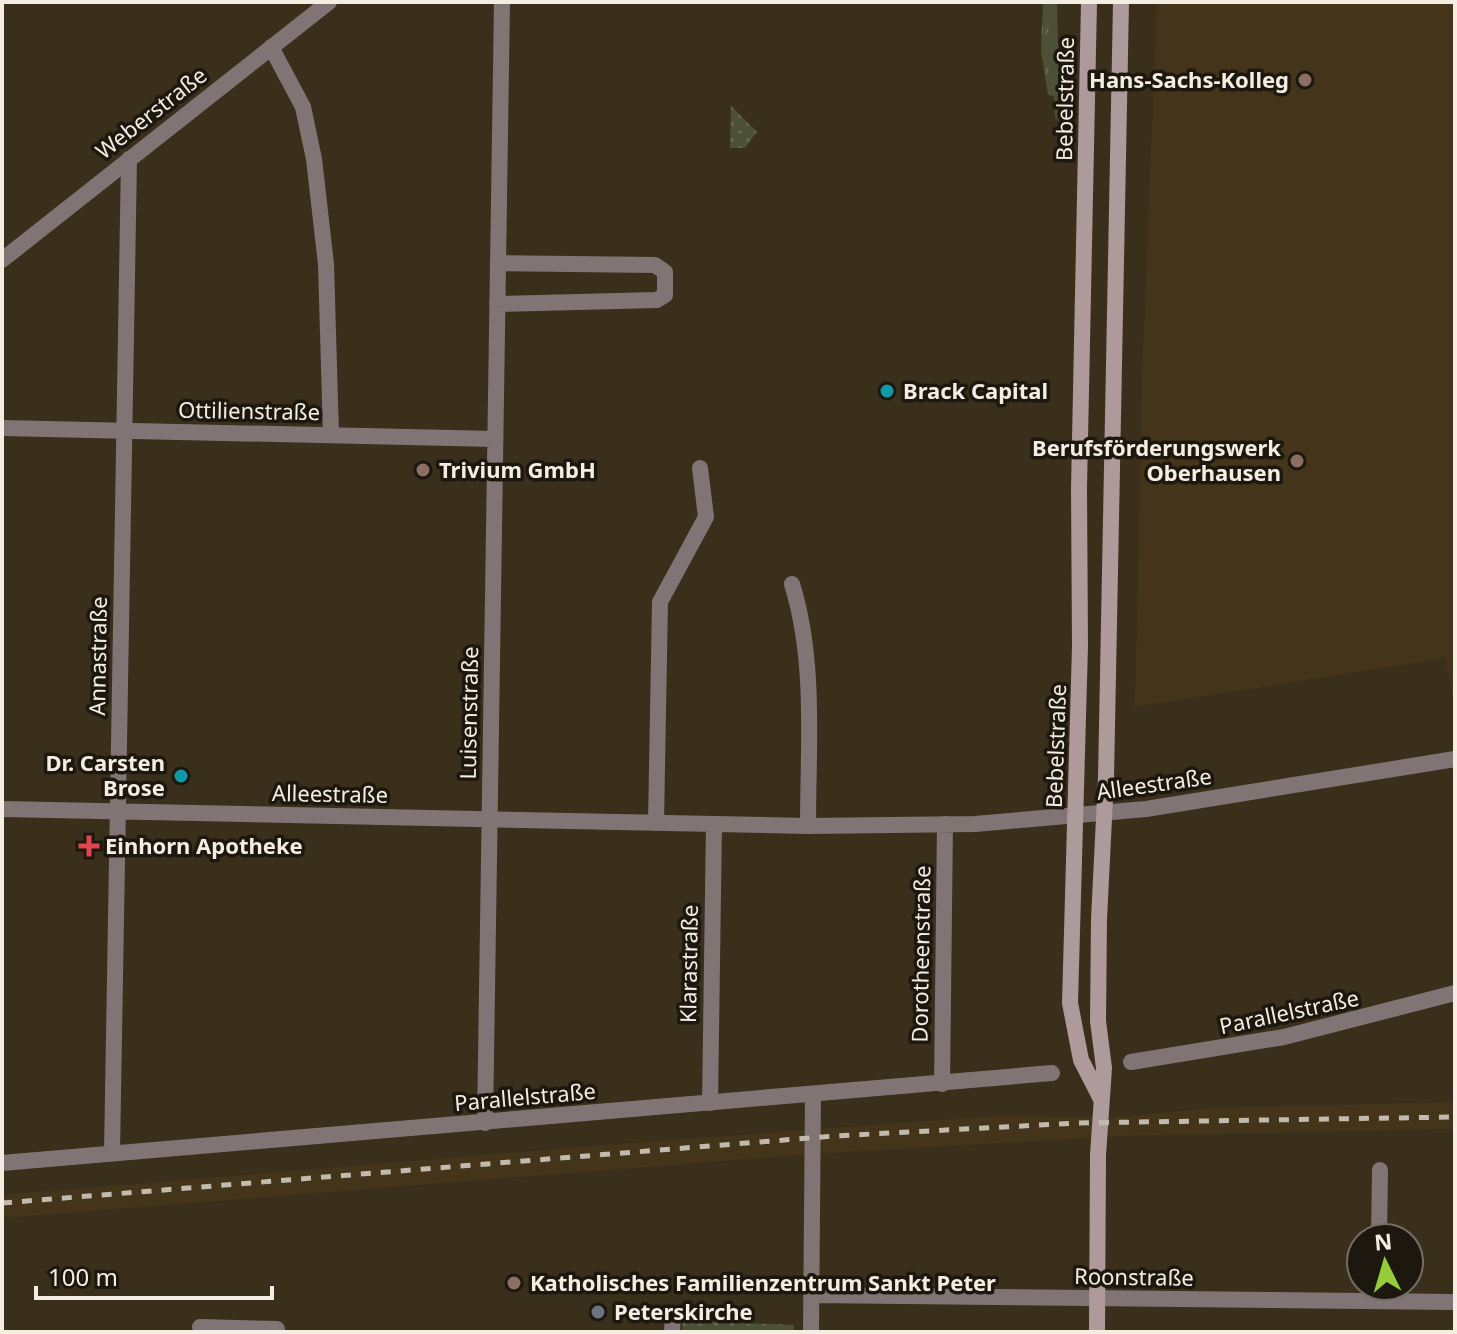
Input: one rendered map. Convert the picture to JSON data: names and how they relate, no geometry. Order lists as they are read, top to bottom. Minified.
{"streets":{"street":["Bebelstraße","Weberstraße","Ottilienstraße","Annastraße","Luisenstraße","Alleestraße","Dorotheenstraße","Klarastraße","Parallelstraße","Roonstraße"]},"crossings":[["Bebelstraße","Alleestraße"],["Bebelstraße","Roonstraße"],["Weberstraße","Annastraße"],["Ottilienstraße","Annastraße"],["Ottilienstraße","Luisenstraße"],["Annastraße","Alleestraße"],["Annastraße","Parallelstraße"],["Luisenstraße","Alleestraße"],["Luisenstraße","Parallelstraße"],["Alleestraße","Dorotheenstraße"],["Alleestraße","Klarastraße"],["Dorotheenstraße","Parallelstraße"],["Klarastraße","Parallelstraße"]],"places":{"other":["Hans-Sachs-Kolleg","Brack Capital","Berufsförderungswerk Oberhausen","Trivium GmbH","Dr. Carsten Brose","Katholisches Familienzentrum Sankt Peter","Peterskirche"],"health":["Einhorn Apotheke"]},"scale_bar":"100 m","north":"top"}
